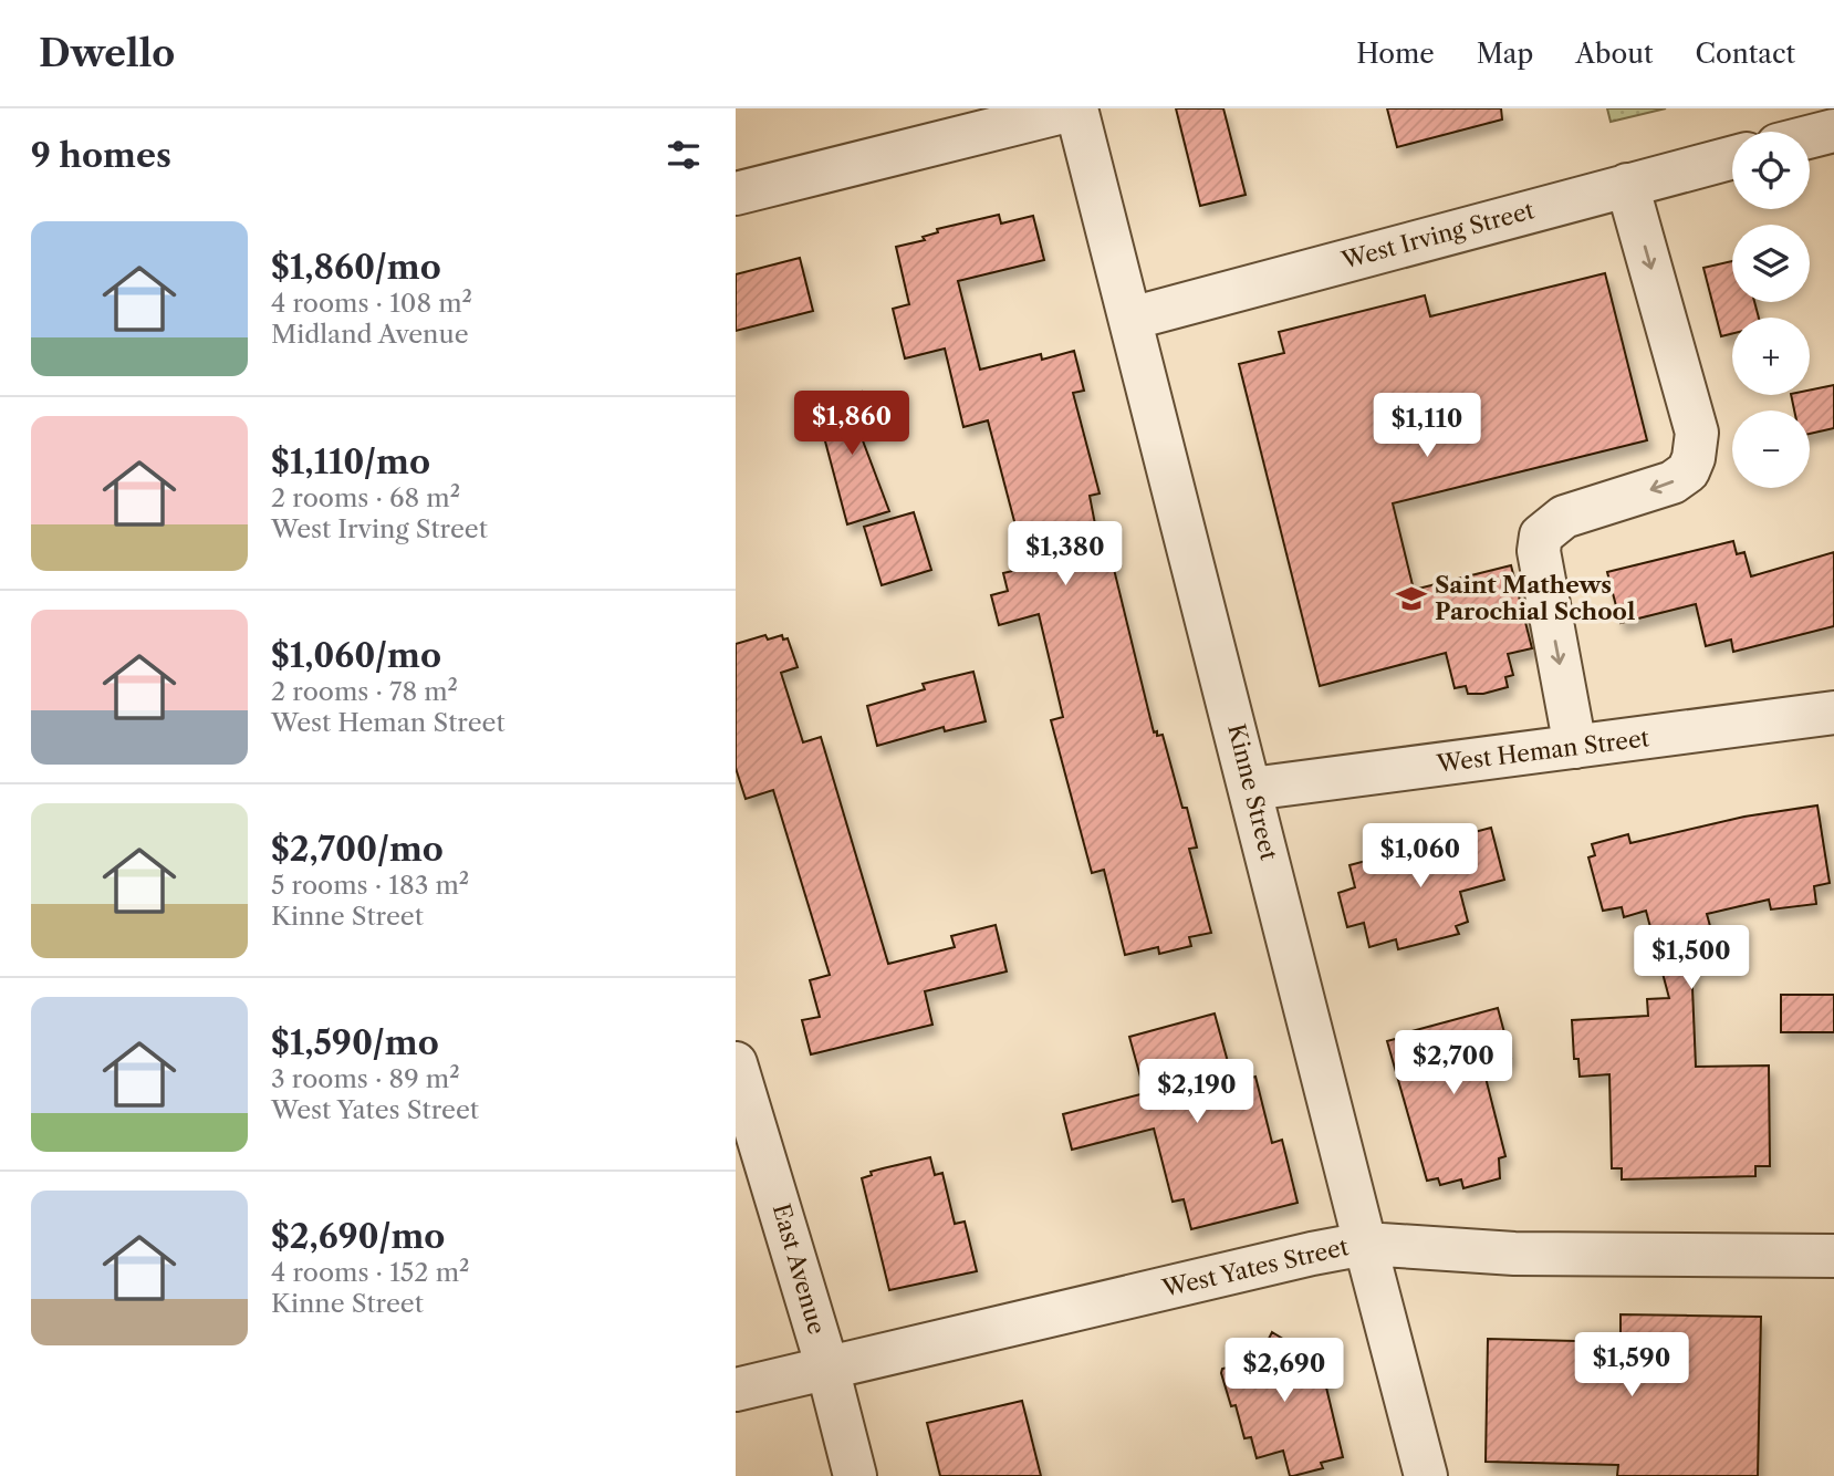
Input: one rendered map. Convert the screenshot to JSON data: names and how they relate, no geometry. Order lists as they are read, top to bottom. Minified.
{"streets":{"street":["West Irving Street","West Heman Street","Kinne Street","West Yates Street","East Avenue"]},"crossings":[["West Irving Street","Kinne Street"],["West Heman Street","Kinne Street"],["Kinne Street","West Yates Street"],["West Yates Street","East Avenue"]],"places":{"school or university":["Saint Mathews Parochial School"]},"page":{"header":"Dwello","nav":["Home","Map","About","Contact"],"heading":"9 homes","map_buttons":["+","−"],"list":[{"name":"$1,860/mo","note":"4 rooms · 108 m² · Midland Avenue"},{"name":"$1,110/mo","note":"2 rooms · 68 m² · West Irving Street"},{"name":"$1,060/mo","note":"2 rooms · 78 m² · West Heman Street"},{"name":"$2,700/mo","note":"5 rooms · 183 m² · Kinne Street"},{"name":"$1,590/mo","note":"3 rooms · 89 m² · West Yates Street"},{"name":"$2,690/mo","note":"4 rooms · 152 m² · Kinne Street"}],"price":["$1,860","$1,110","$1,380","$1,060","$1,500","$2,700","$2,190","$1,590","$2,690"]}}
